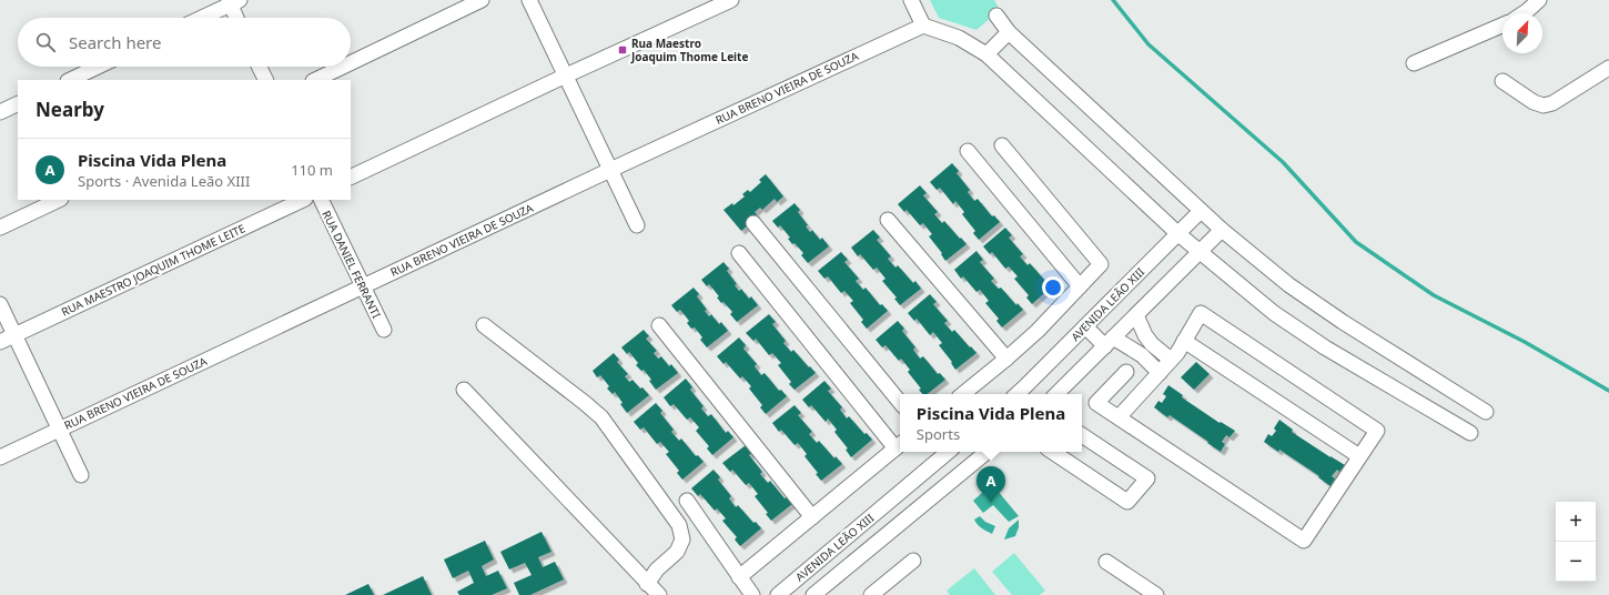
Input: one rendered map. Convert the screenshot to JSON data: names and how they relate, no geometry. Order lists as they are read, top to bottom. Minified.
{"streets":{"street":["RUA BRENO VIEIRA DE SOUZA","RUA DANIEL FERRANTI","RUA MAESTRO JOAQUIM THOME LEITE","AVENIDA LEÃO XIII"]},"crossings":[["RUA BRENO VIEIRA DE SOUZA","RUA DANIEL FERRANTI"]],"places":{"transit":["Rua Maestro Joaquim Thome Leite"]},"north":"top right","page":{"search":"Search here","heading":"Nearby","list":[{"mark":"A","name":"Piscina Vida Plena","note":"Sports · Avenida Leão XIII","value":"110 m"}],"popup":["Piscina Vida Plena","Sports"],"pins":"A","map_buttons":["+","−"]}}
